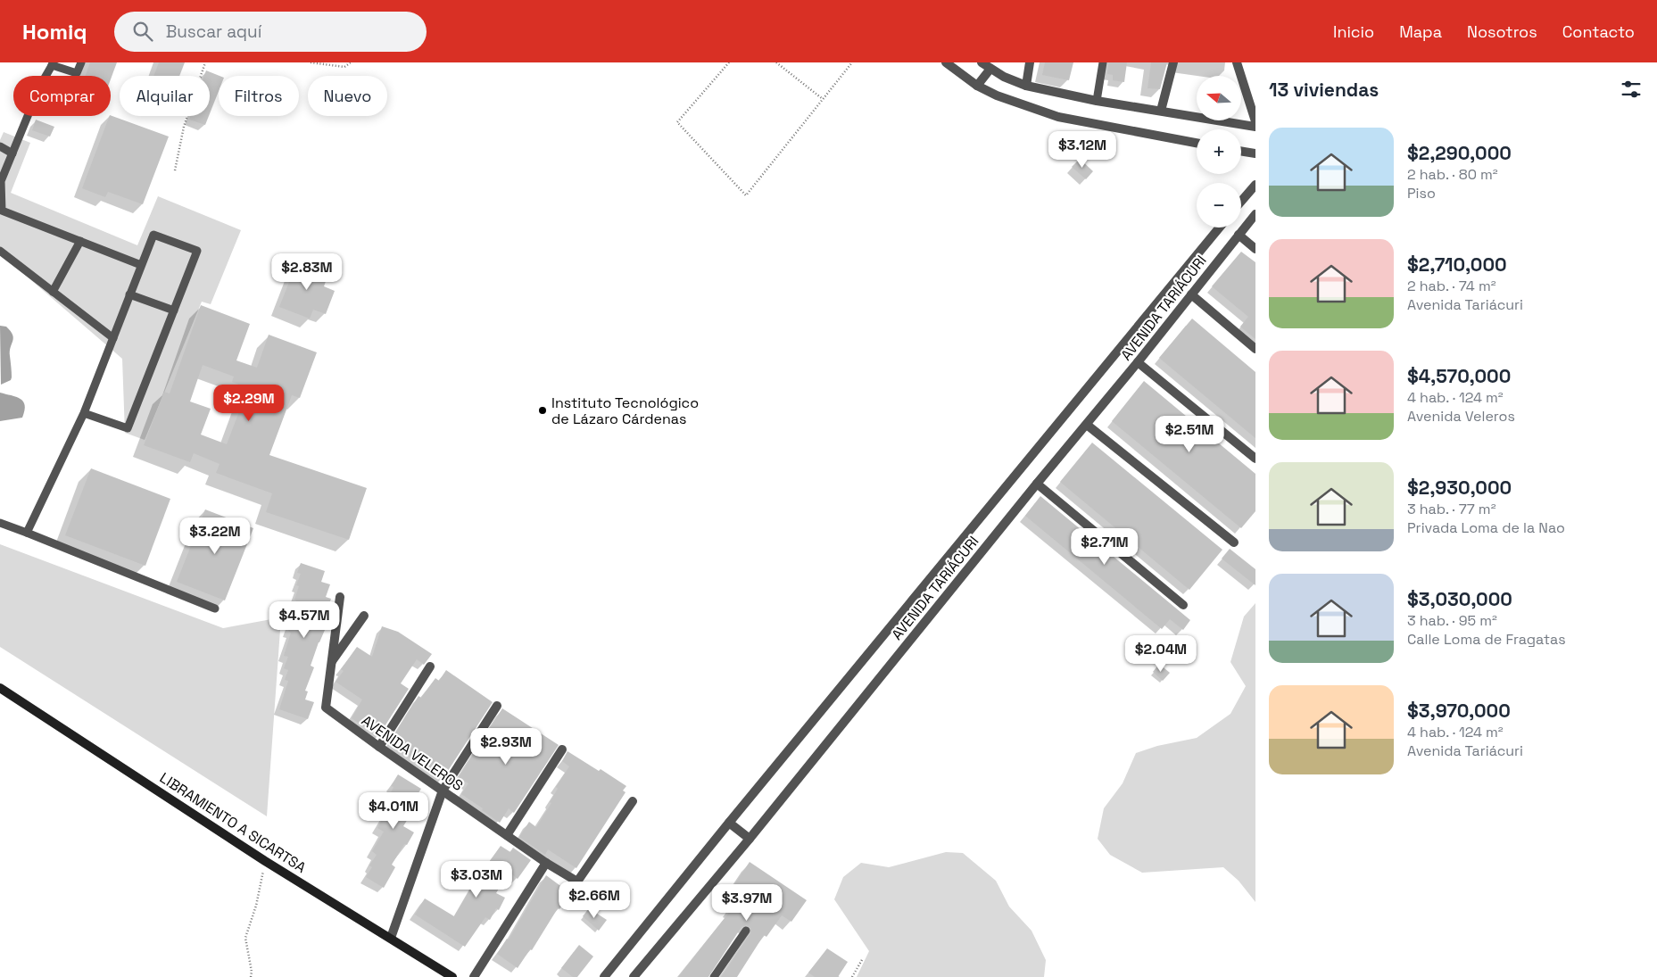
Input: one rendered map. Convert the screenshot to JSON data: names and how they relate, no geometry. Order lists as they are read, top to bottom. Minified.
{"streets":{"main road":["LIBRAMIENTO A SICARTSA"],"street":["AVENIDA TARIÁCURI","AVENIDA VELEROS"]},"places":["Instituto Tecnológico de Lázaro Cárdenas"],"north":"left","page":{"header":"Homiq","search":"Buscar aquí","nav":["Inicio","Mapa","Nosotros","Contacto"],"heading":"13 viviendas","map_buttons":["+","−"],"chip":["Comprar","Alquilar","Filtros","Nuevo"],"list":[{"name":"$2,290,000","note":"2 hab. · 80 m² · Piso"},{"name":"$2,710,000","note":"2 hab. · 74 m² · Avenida Tariácuri"},{"name":"$4,570,000","note":"4 hab. · 124 m² · Avenida Veleros"},{"name":"$2,930,000","note":"3 hab. · 77 m² · Privada Loma de la Nao"},{"name":"$3,030,000","note":"3 hab. · 95 m² · Calle Loma de Fragatas"},{"name":"$3,970,000","note":"4 hab. · 124 m² · Avenida Tariácuri"}],"price":["$3.12M","$2.83M","$2.29M","$2.51M","$3.22M","$2.71M","$4.57M","$2.04M","$2.93M","$4.01M","$3.03M","$2.66M","$3.97M"]}}
